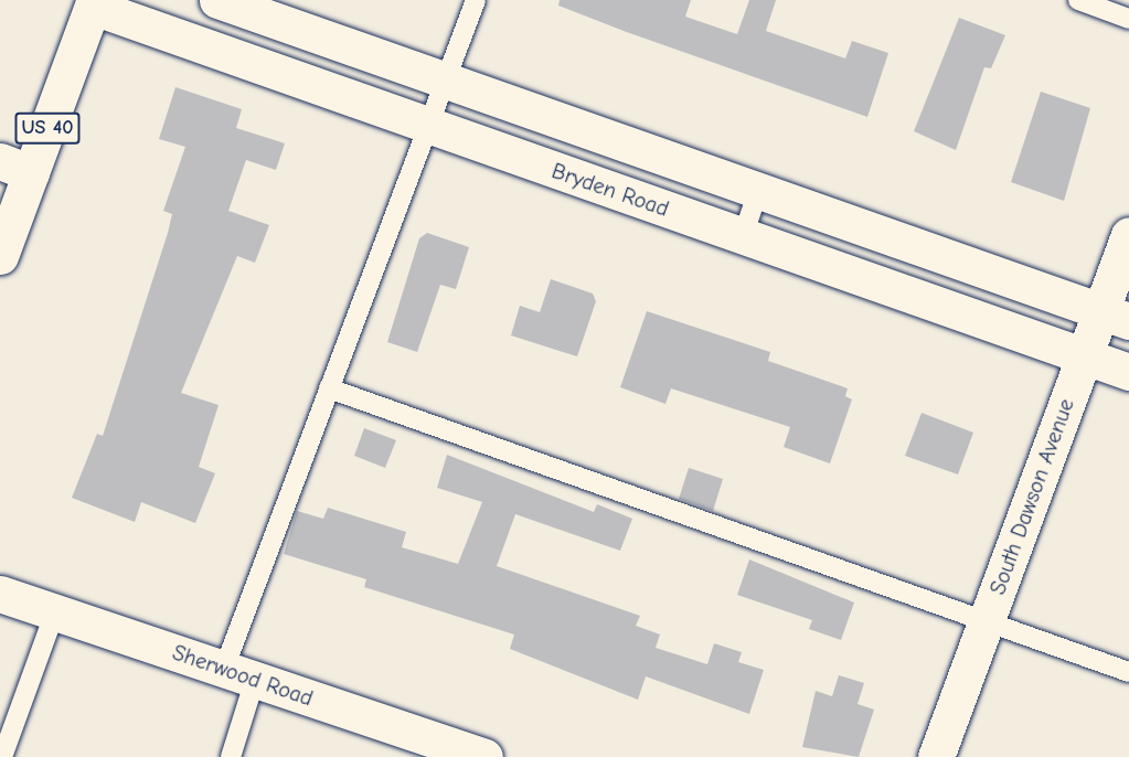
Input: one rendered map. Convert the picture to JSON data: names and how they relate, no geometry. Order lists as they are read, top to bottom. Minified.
{"streets":{"street":["US 40","Bryden Road","South Dawson Avenue","Sherwood Road"]},"crossings":[["US 40","Bryden Road"],["Bryden Road","South Dawson Avenue"]]}
